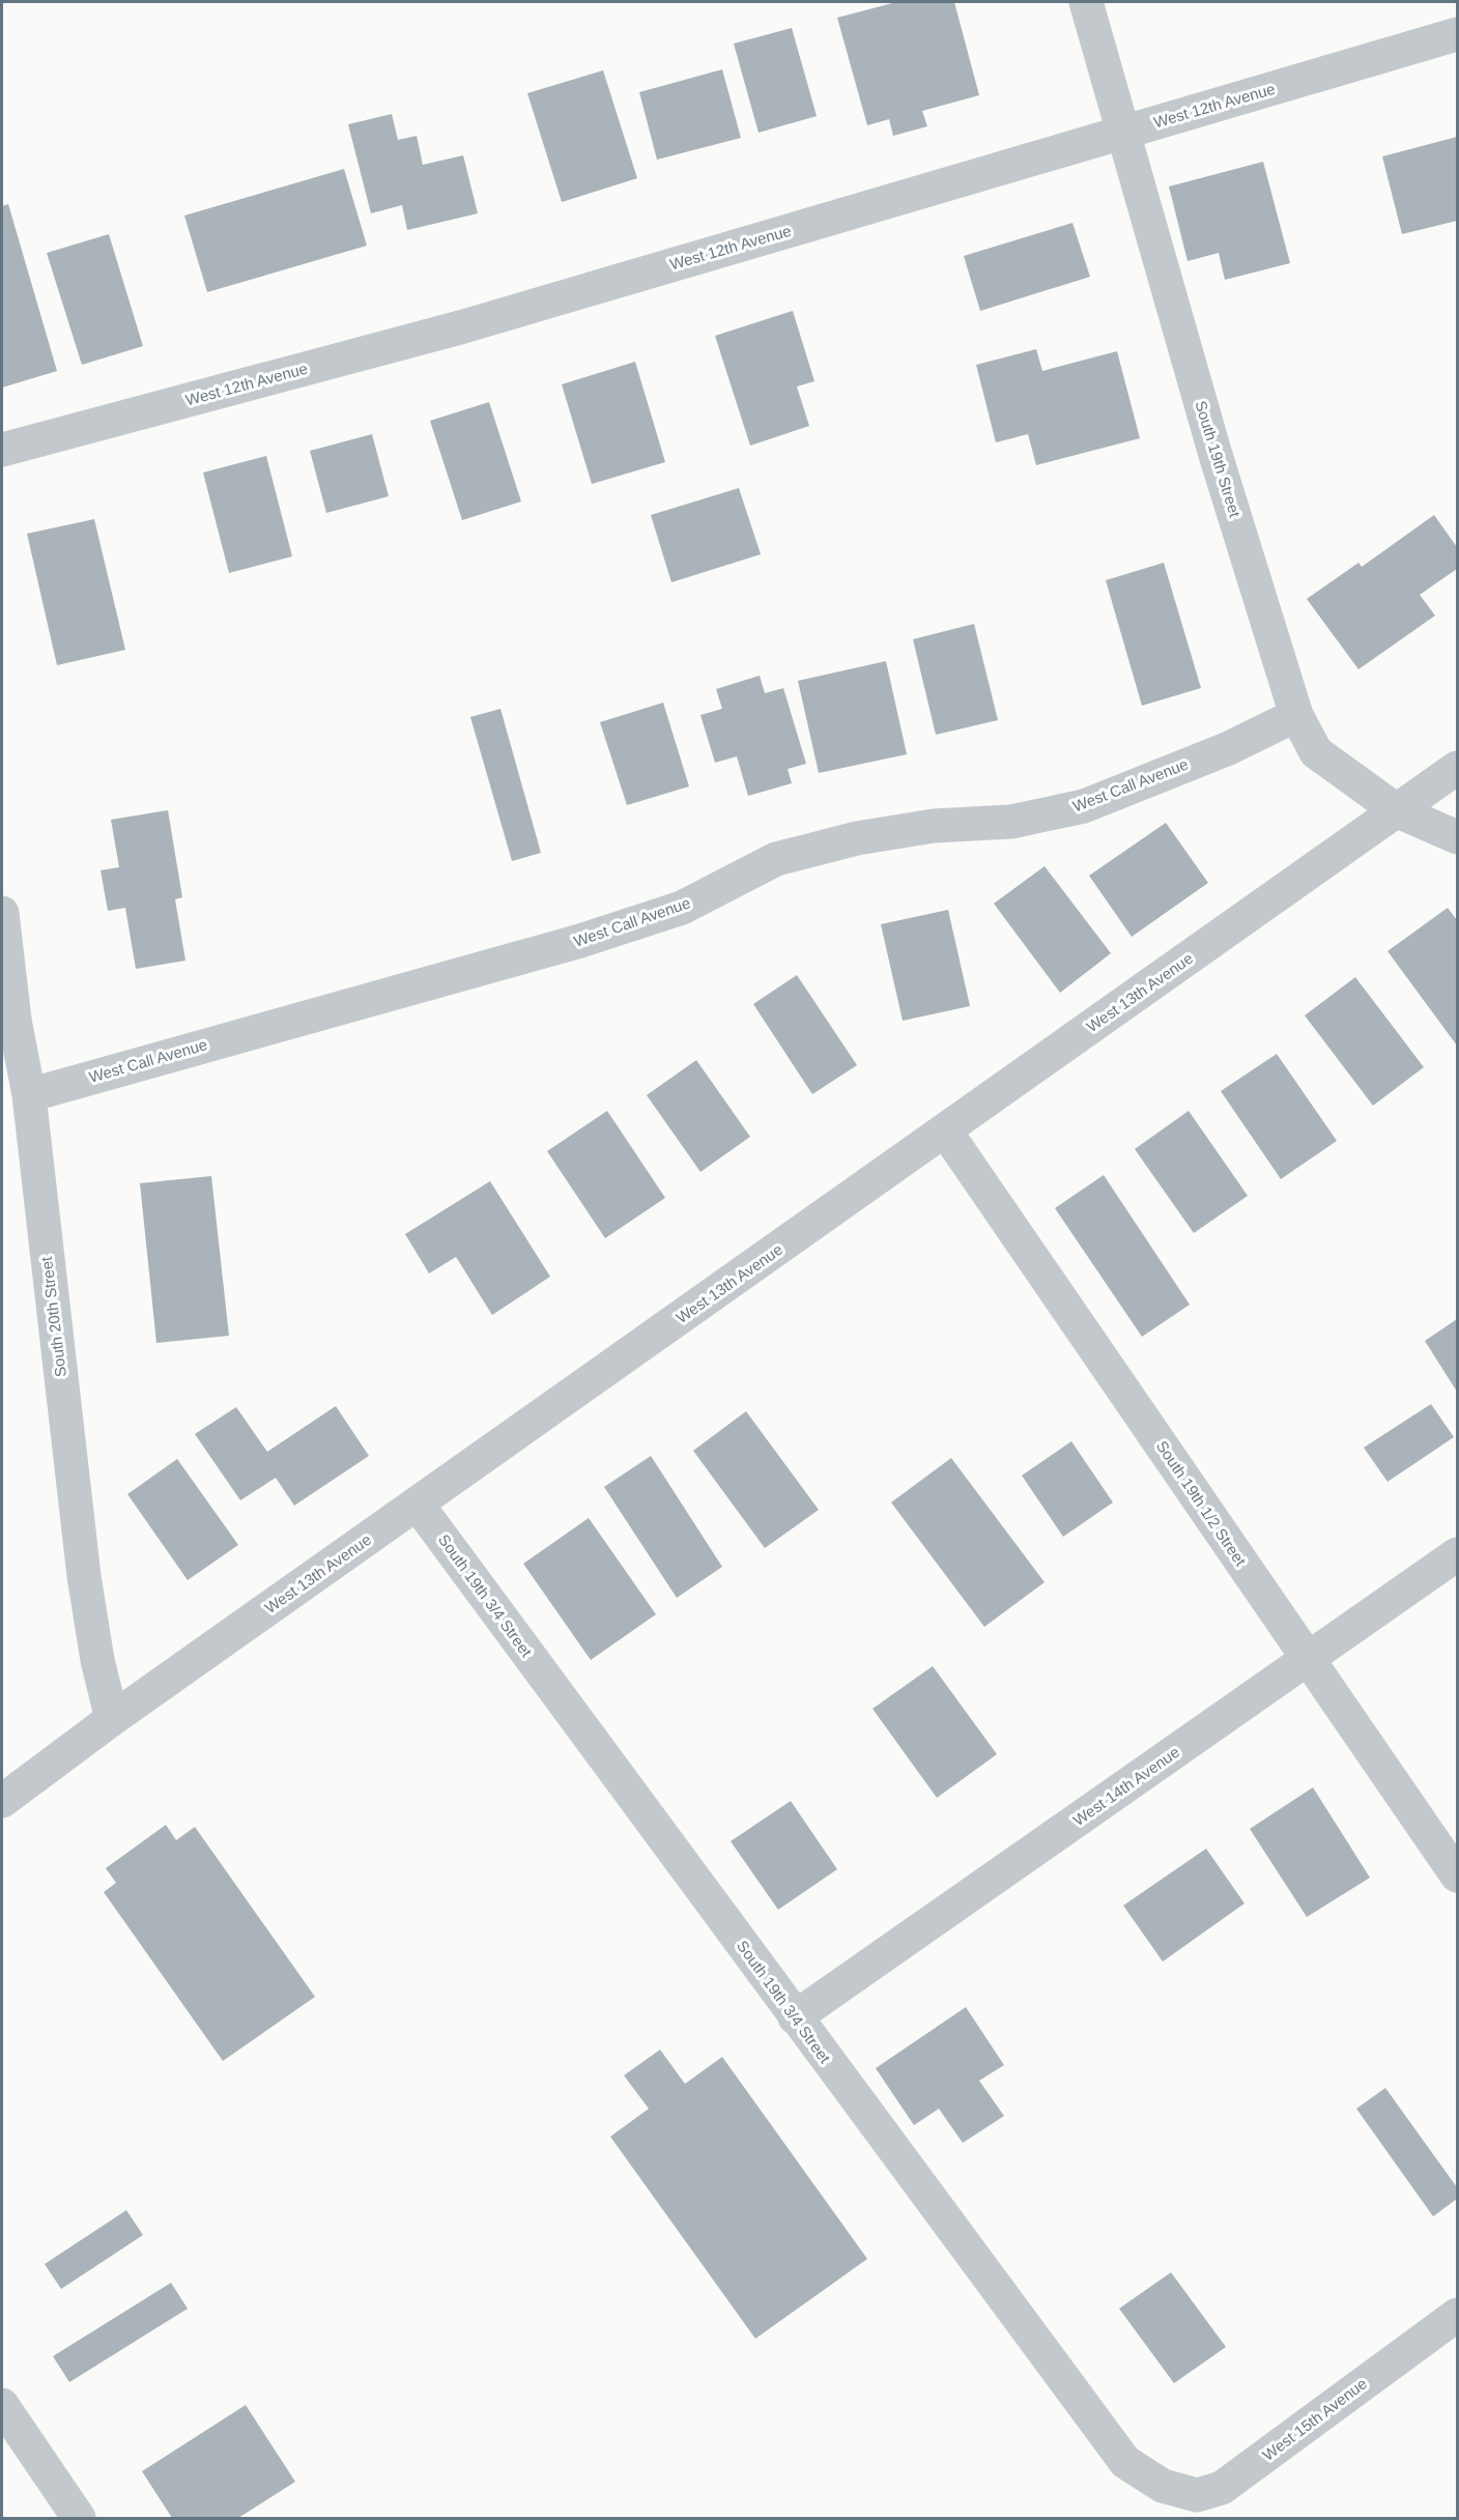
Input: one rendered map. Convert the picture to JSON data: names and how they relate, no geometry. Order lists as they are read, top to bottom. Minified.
{"streets":{"street":["West 12th Avenue","South 19th Street","West Call Avenue","West 13th Avenue","South 20th Street","South 19th 1/2 Street","South 19th 3/4 Street","West 14th Avenue","West 15th Avenue"]},"crossings":[["West 12th Avenue","South 19th Street"],["South 19th Street","West Call Avenue"],["South 19th Street","West 13th Avenue"],["West Call Avenue","South 20th Street"],["West 13th Avenue","South 20th Street"],["West 13th Avenue","South 19th 1/2 Street"],["West 13th Avenue","South 19th 3/4 Street"],["South 19th 1/2 Street","West 14th Avenue"],["South 19th 3/4 Street","West 14th Avenue"],["South 19th 3/4 Street","West 15th Avenue"]]}
